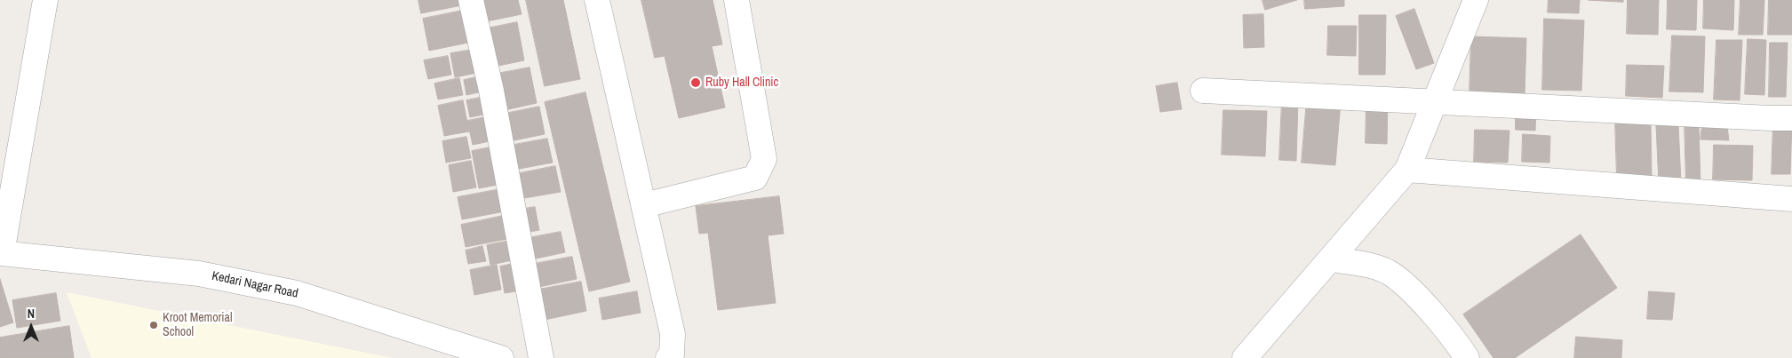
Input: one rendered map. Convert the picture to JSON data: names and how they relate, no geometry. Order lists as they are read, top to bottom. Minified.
{"streets":{"street":["Kedari Nagar Road"]},"places":["Ruby Hall Clinic","Kroot Memorial School"],"north":"top"}
